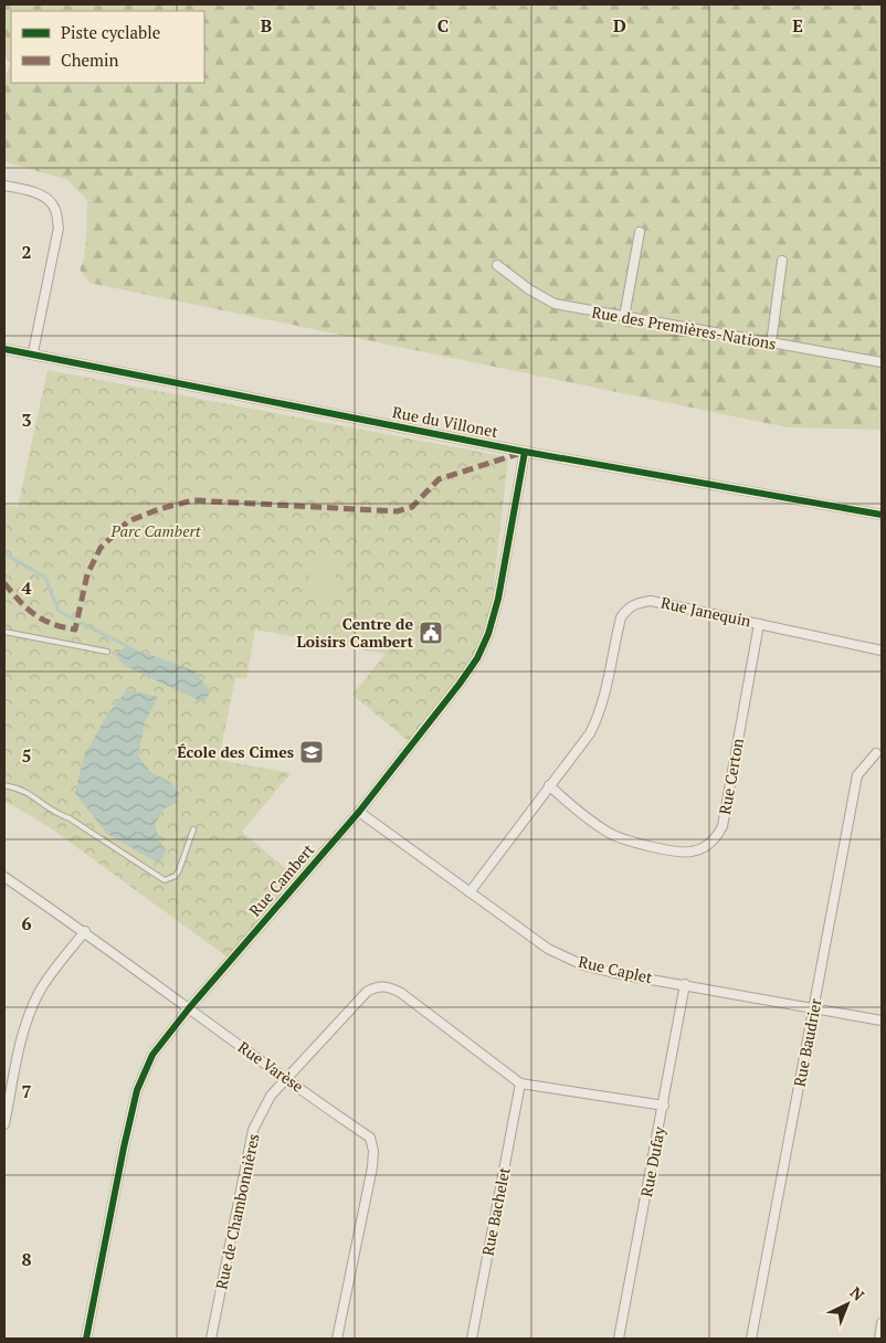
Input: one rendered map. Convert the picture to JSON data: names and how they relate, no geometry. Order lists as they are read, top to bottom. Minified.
{"streets":{"street":["Rue des Premières-Nations","Rue du Villonet","Rue Janequin","Rue Certon","Rue Cambert","Rue Caplet","Rue Baudrier","Rue Varèse","Rue Dufay","Rue de Chambonnières","Rue Bachelet"]},"crossings":[["Rue du Villonet","Rue Cambert"],["Rue Janequin","Rue Certon"],["Rue Janequin","Rue Caplet"],["Rue Cambert","Rue Caplet"],["Rue Cambert","Rue Varèse"],["Rue Caplet","Rue Baudrier"],["Rue Caplet","Rue Dufay"],["Rue Varèse","Rue de Chambonnières"],["Rue Dufay","Rue de Chambonnières"],["Rue de Chambonnières","Rue Bachelet"]],"parks":["Parc Cambert"],"places":{"public building":["Centre de Loisirs Cambert"],"school or university":["École des Cimes"]},"legend":["Piste cyclable","Chemin"],"north":"top right","grid":{"columns":["B","C","D","E"],"rows":["2","3","4","5","6","7","8"]}}
